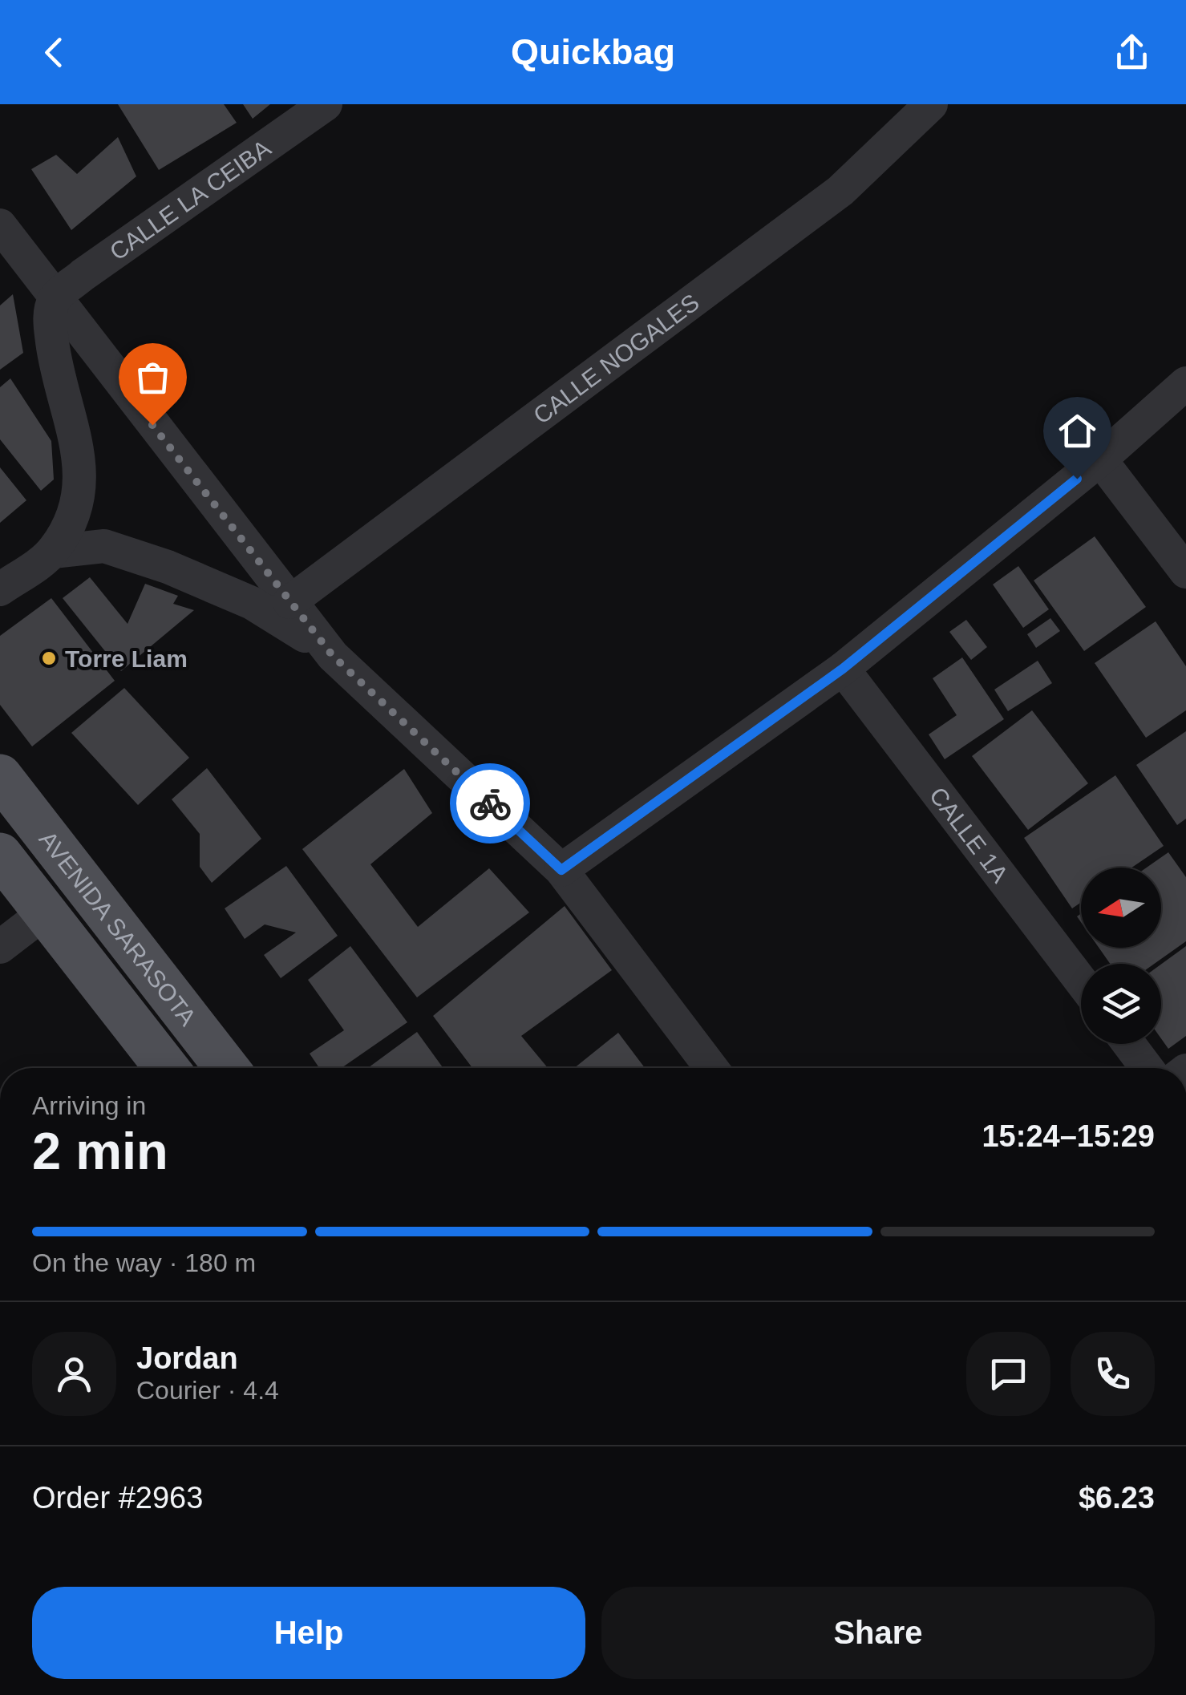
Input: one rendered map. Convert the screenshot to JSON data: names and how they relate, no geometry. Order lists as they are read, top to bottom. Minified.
{"streets":{"main road":["AVENIDA SARASOTA"],"street":["CALLE LA CEIBA","CALLE NOGALES","CALLE 1A"]},"places":["Torre Liam"],"north":"left","page":{"header":"Quickbag","heading":["2 min","Arriving in","15:24–15:29"],"panel":["Jordan","Courier · 4.4","Order #2963","$6.23"],"bar":"On the way · 180 m","buttons":["Help","Share"]}}
